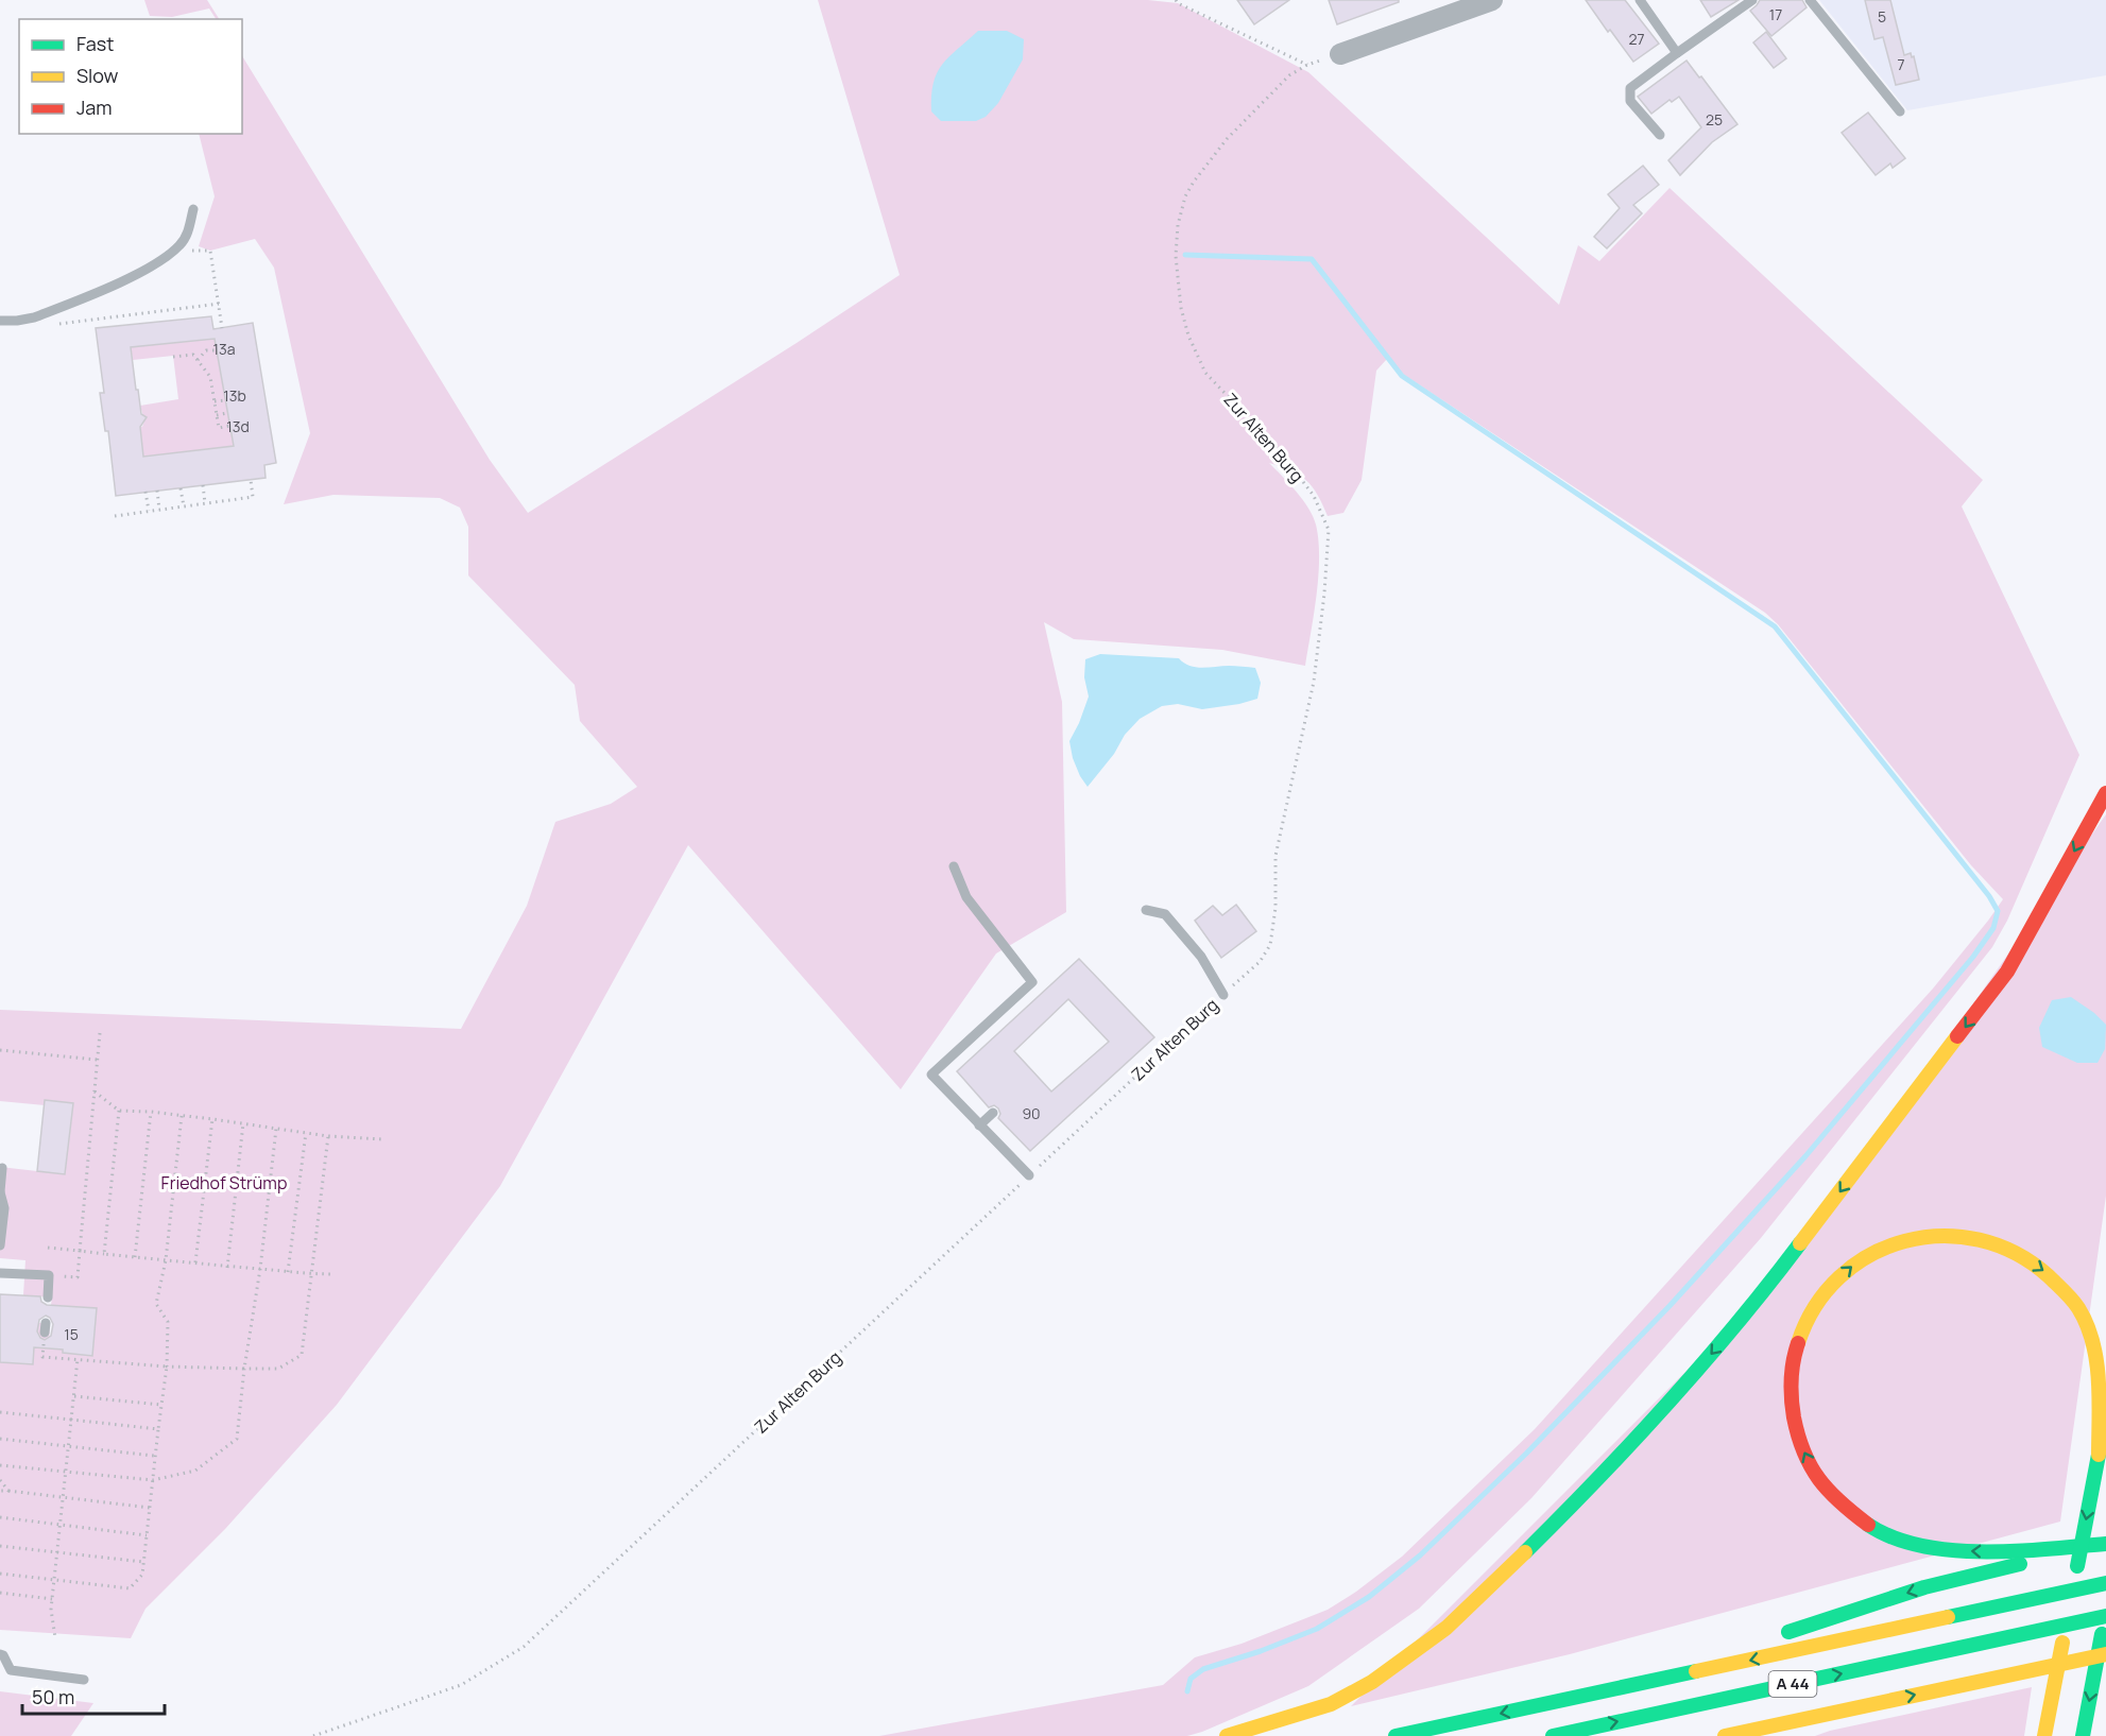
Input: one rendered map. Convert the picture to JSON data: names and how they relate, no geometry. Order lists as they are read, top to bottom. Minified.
{"streets":{"highway":["A 44"],"path":["Zur Alten Burg"]},"parks":["Friedhof Strümp"],"house_numbers":["17","5","27","7","25","13a","13b","13d","90","15"],"legend":["Fast","Slow","Jam"],"scale_bar":"50 m"}
